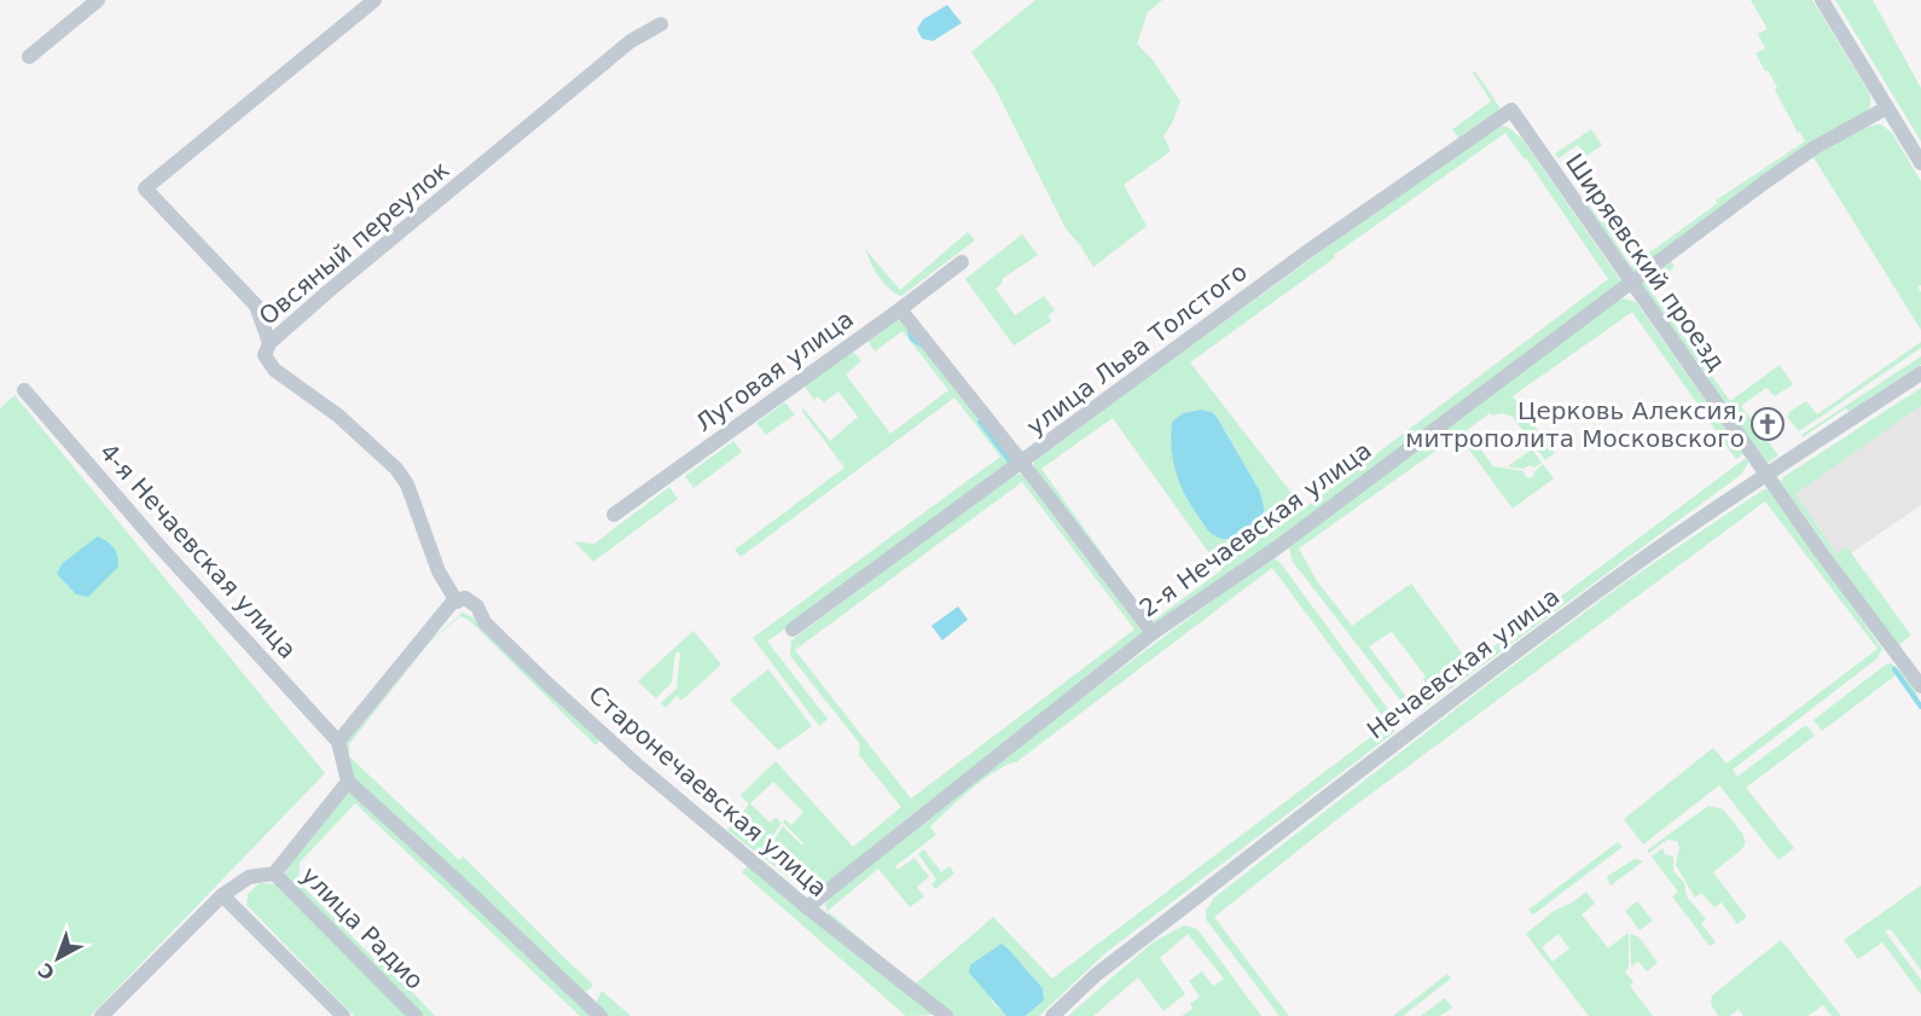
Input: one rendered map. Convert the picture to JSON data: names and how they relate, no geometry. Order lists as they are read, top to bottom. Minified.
{"streets":{"street":["Овсяный переулок","Ширяевский проезд","улица Льва Толстого","Луговая улица","2-я Нечаевская улица","4-я Нечаевская улица","Нечаевская улица","Старонечаевская улица","улица Радио"]},"crossings":[["Овсяный переулок","Старонечаевская улица"],["Ширяевский проезд","улица Льва Толстого"],["Ширяевский проезд","2-я Нечаевская улица"],["Ширяевский проезд","Нечаевская улица"],["2-я Нечаевская улица","Старонечаевская улица"]],"places":{"church":["Церковь Алексия, митрополита Московского"]},"north":"bottom left"}
